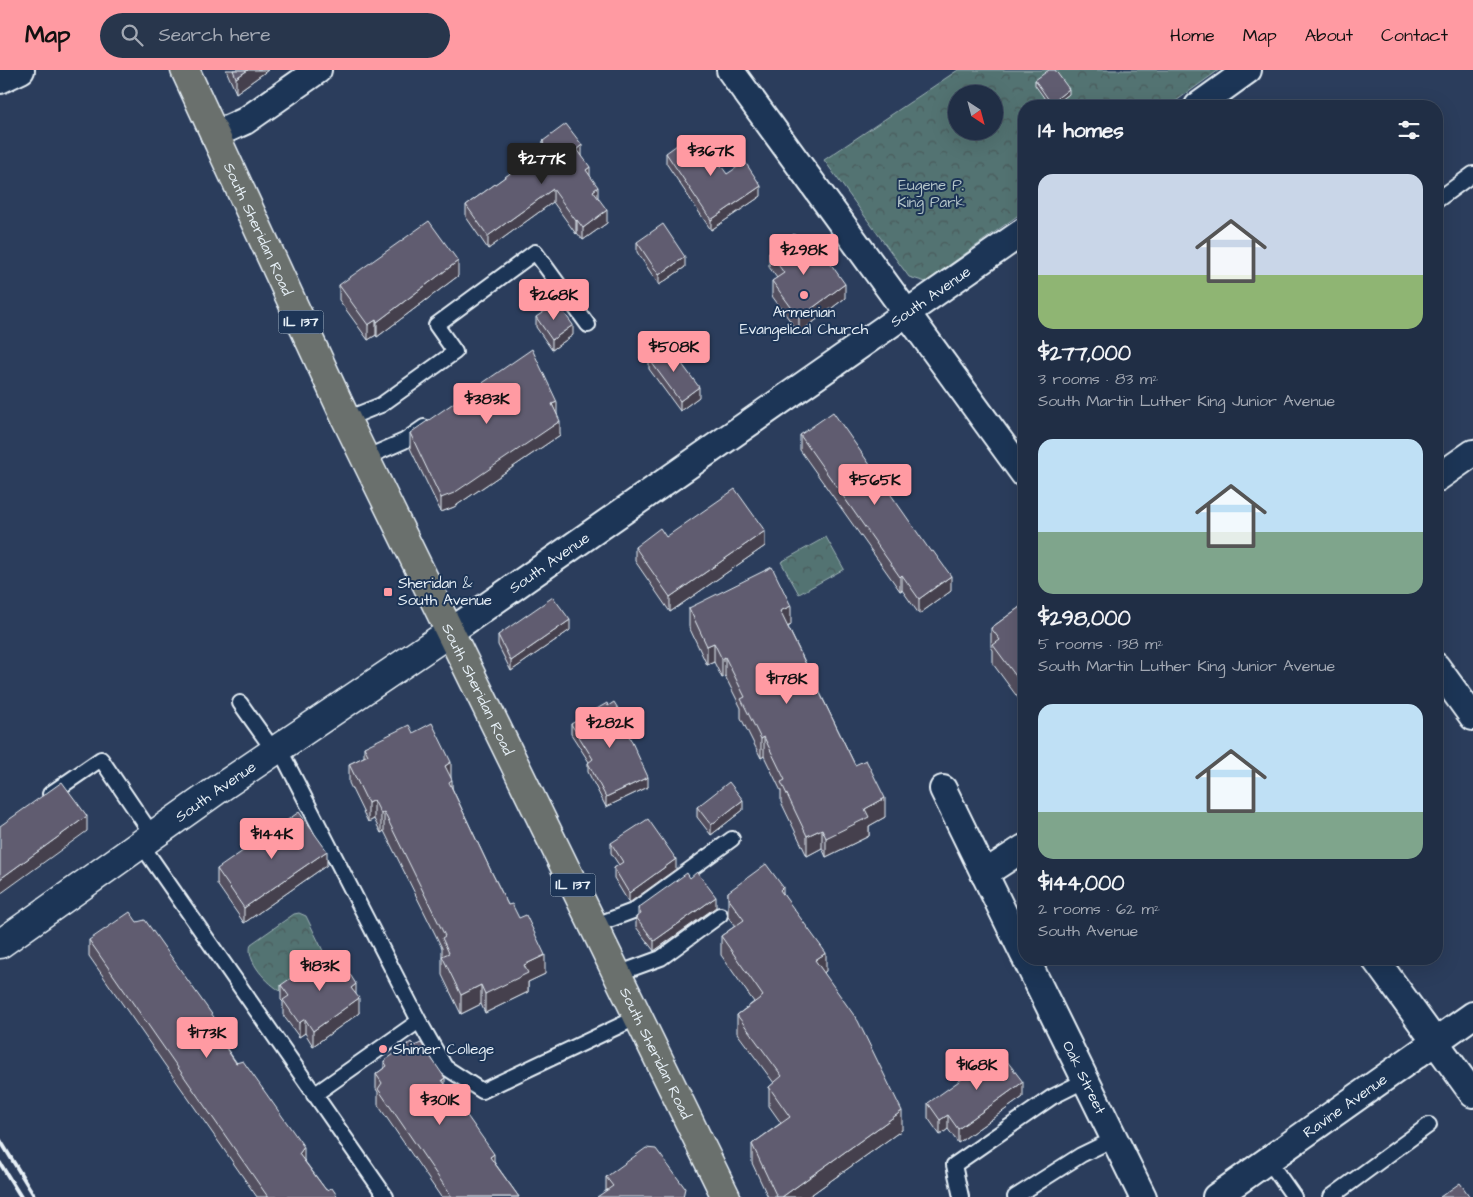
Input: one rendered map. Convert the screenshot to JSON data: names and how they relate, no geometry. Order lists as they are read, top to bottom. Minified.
{"streets":{"highway":["South Sheridan Road","IL 137"],"street":["South Avenue","Oak Street","Ravine Avenue"]},"crossings":[["South Sheridan Road","South Avenue"]],"parks":["Eugene P. King Park"],"places":{"other":["Armenian Evangelical Church","Shimer College"],"transit":["Sheridan & South Avenue"]},"north":"bottom right","page":{"header":"Map","search":"Search here","nav":["Home","Map","About","Contact"],"heading":"14 homes","price":["$367K","$277K","$298K","$268K","$508K","$383K","$565K","$178K","$282K","$144K","$183K","$173K","$168K","$301K"],"list":[{"name":"$277,000","note":"3 rooms · 83 m² · South Martin Luther King Junior Avenue"},{"name":"$298,000","note":"5 rooms · 138 m² · South Martin Luther King Junior Avenue"},{"name":"$144,000","note":"2 rooms · 62 m² · South Avenue"}]}}
